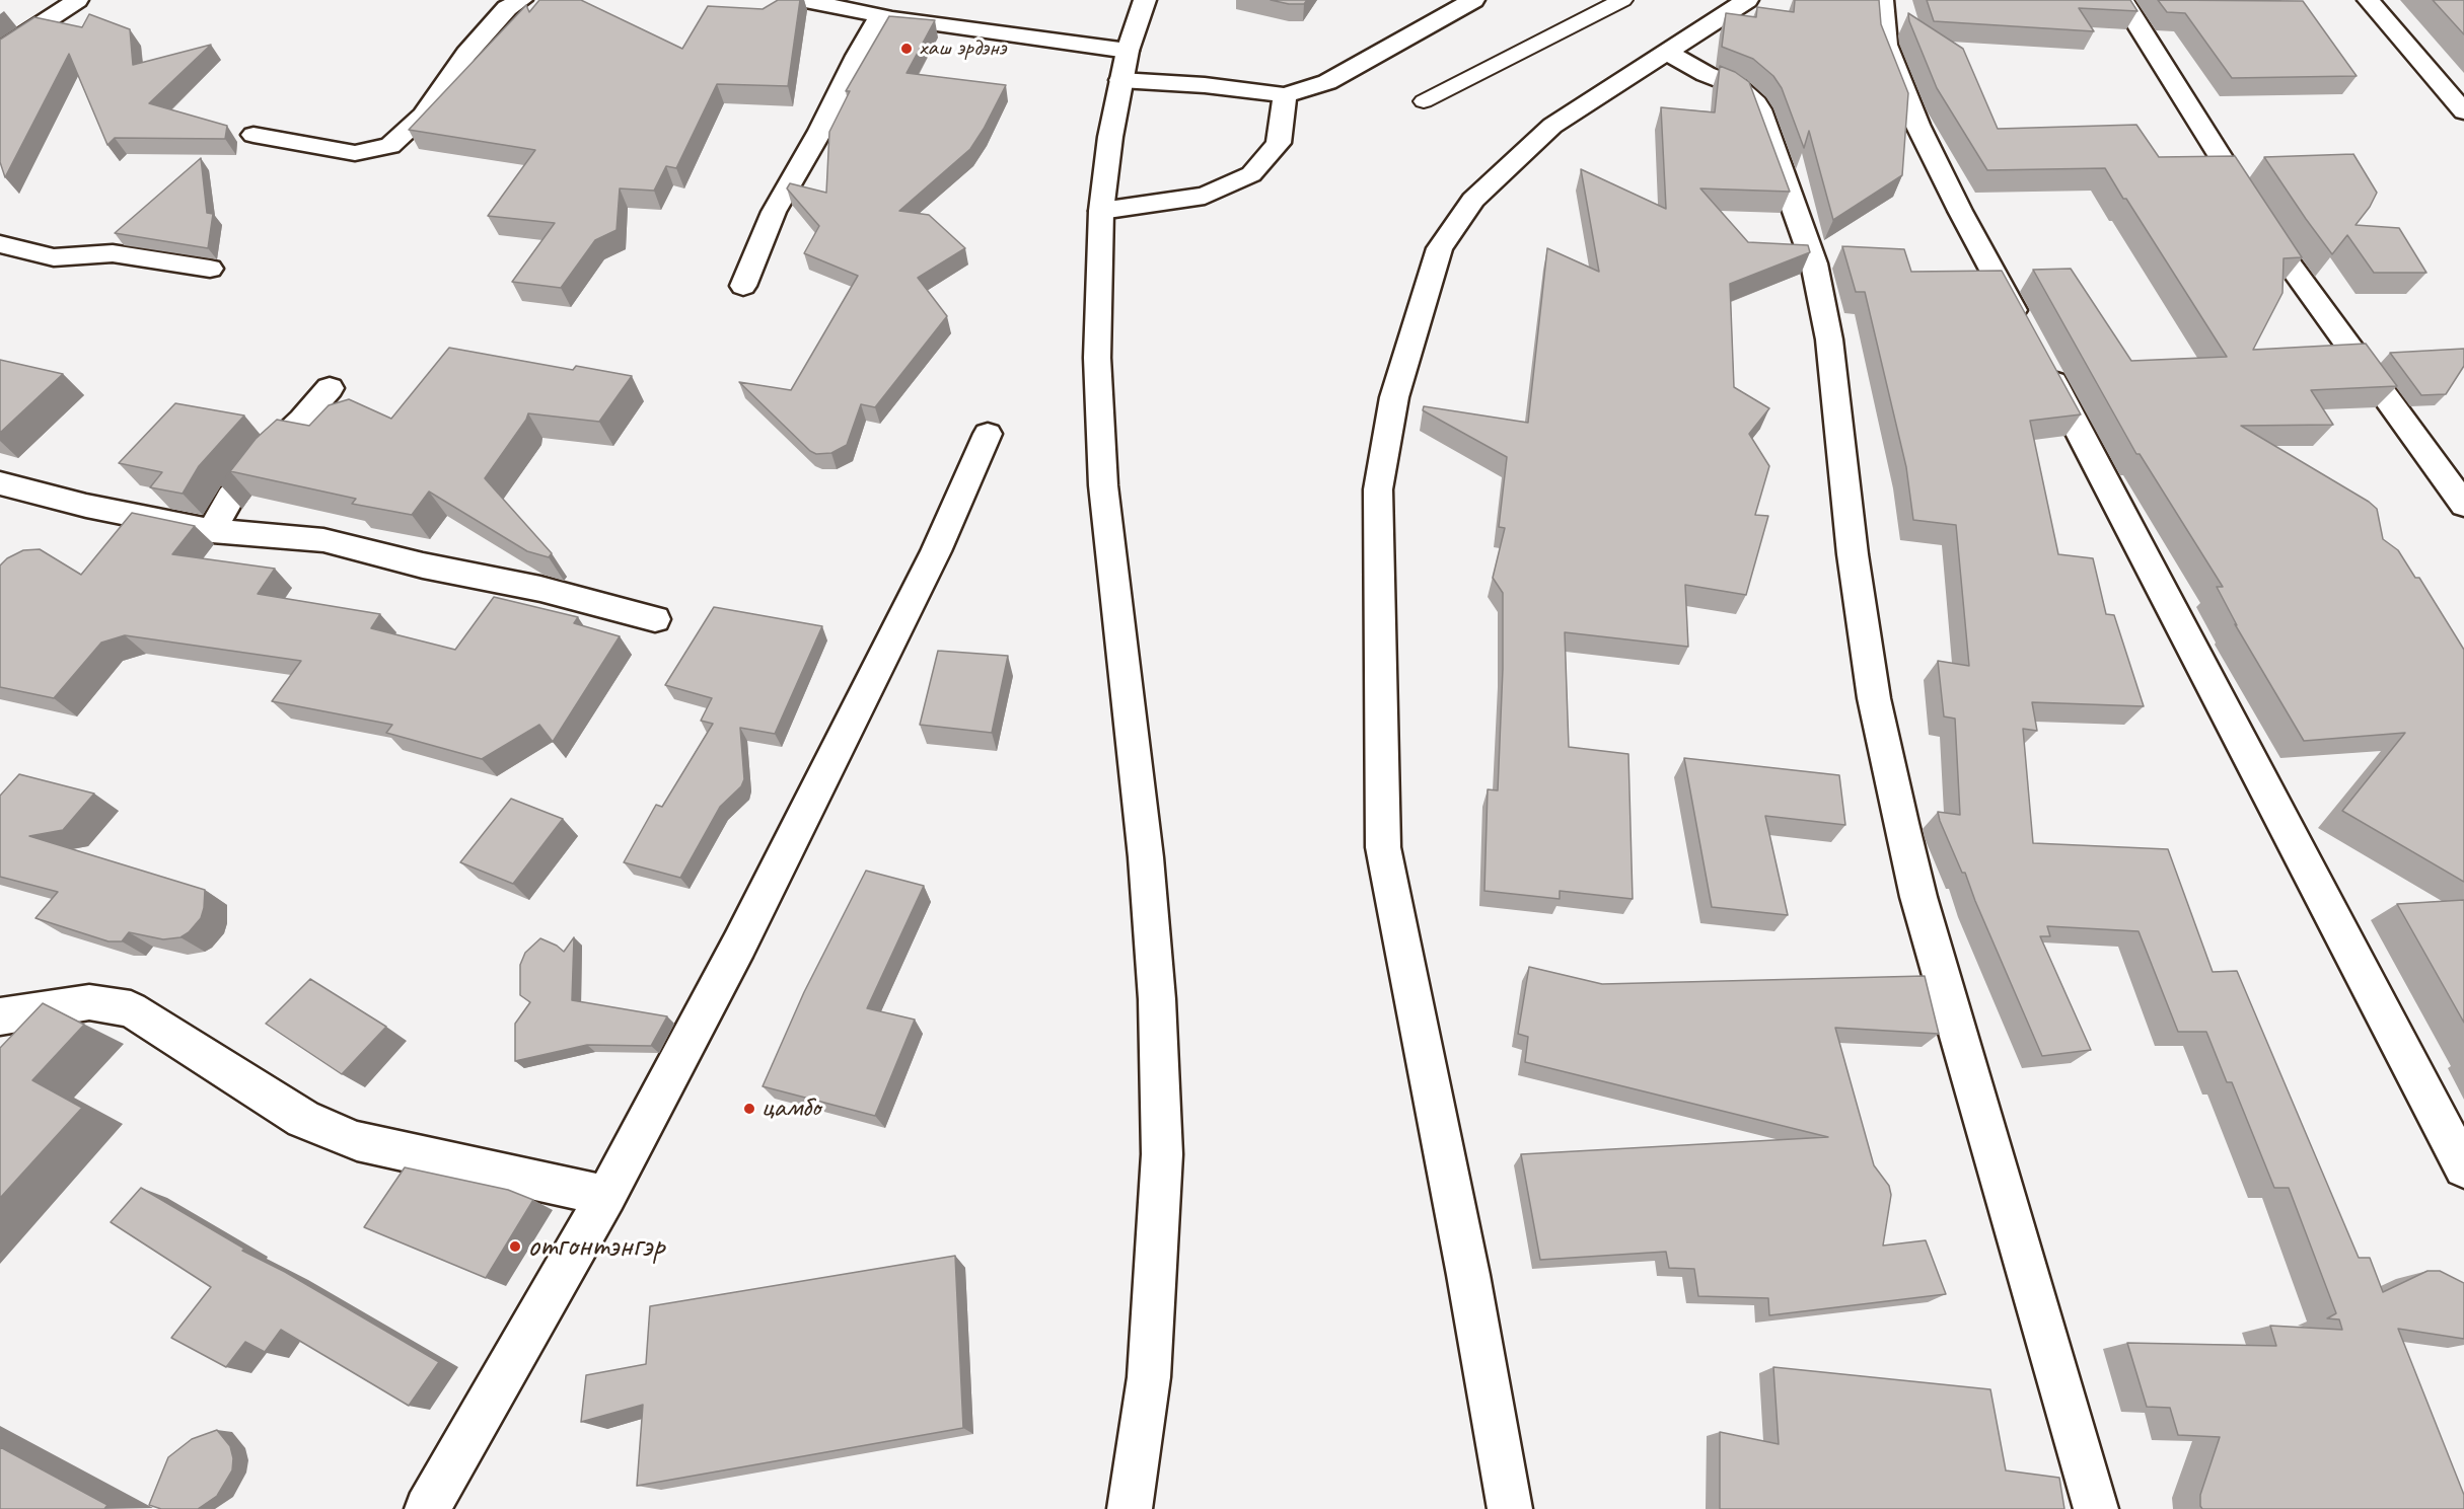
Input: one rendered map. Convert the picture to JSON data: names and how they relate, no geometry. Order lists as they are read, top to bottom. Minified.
{"places":["хаш эрдэнэ","цамбо","отгонтэнгэр"]}
